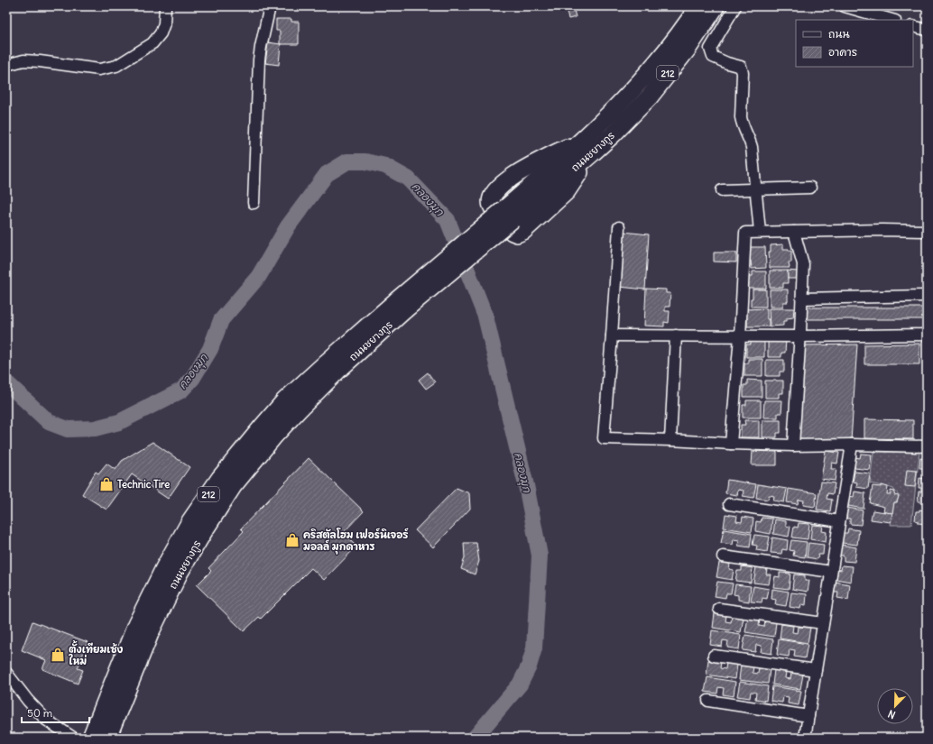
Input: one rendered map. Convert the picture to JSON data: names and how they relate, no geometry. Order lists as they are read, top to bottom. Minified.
{"streets":{"main road":["212","ถนนชยางกูร"]},"water":["คลองมุก"],"places":{"shop":["Technic Tire","คริสตัลโฮม เฟอร์นิเจอร์ มอลล์ มุกดาหาร","ตั้งเทียมเซ้ง ใหม่"]},"legend":["ถนน","อาคาร"],"scale_bar":"50 m","north":"bottom left"}
